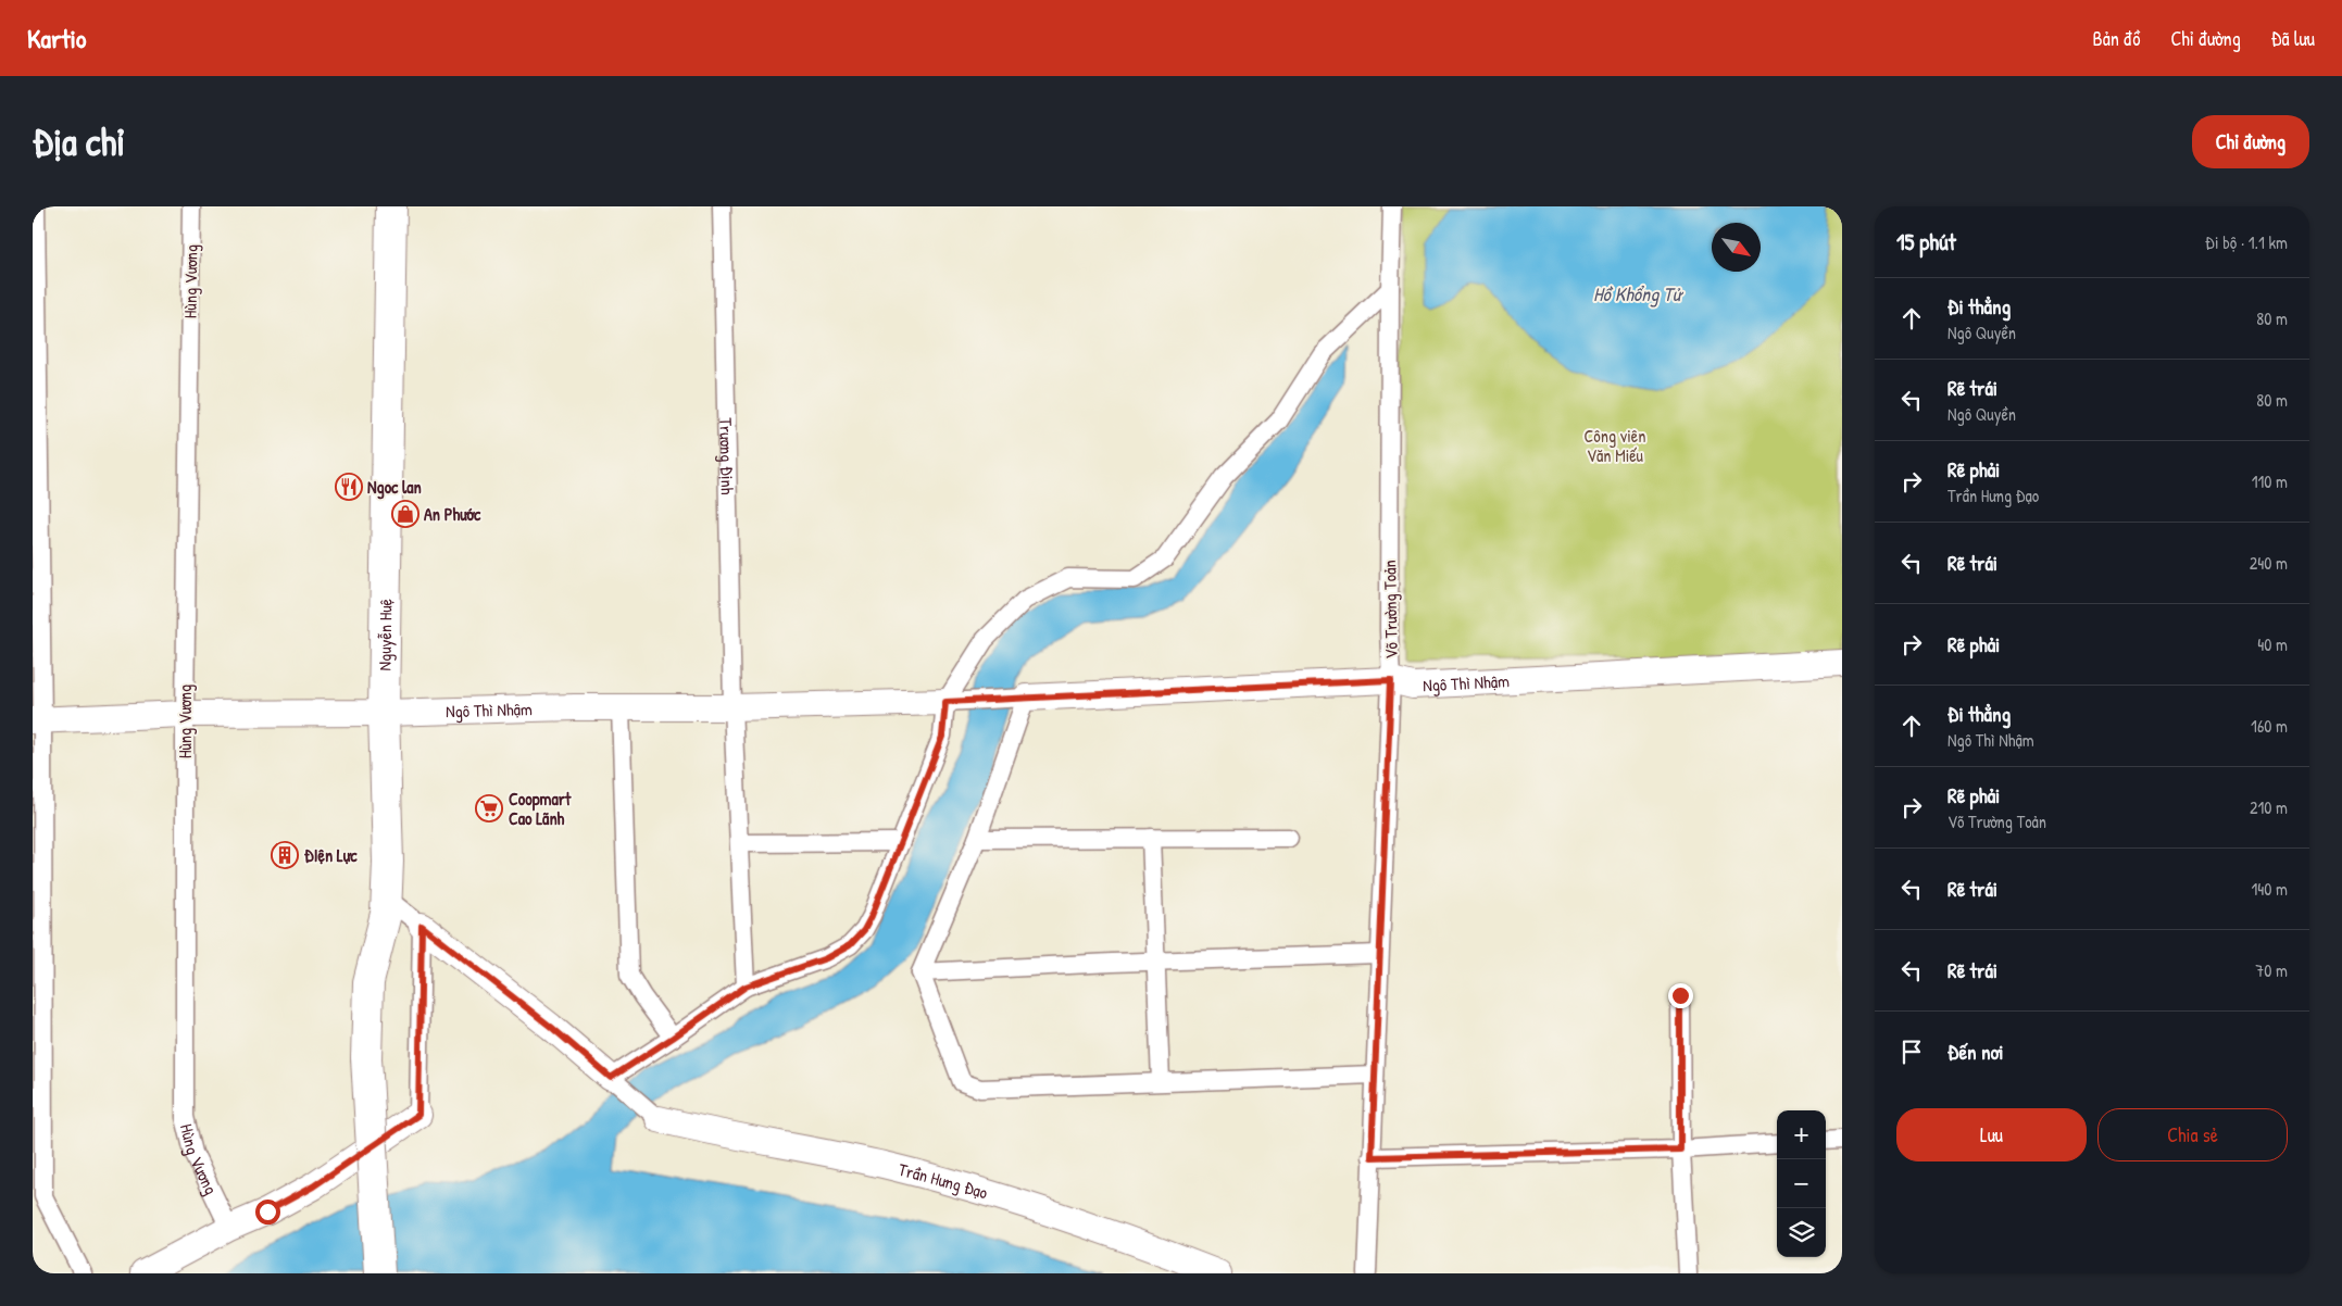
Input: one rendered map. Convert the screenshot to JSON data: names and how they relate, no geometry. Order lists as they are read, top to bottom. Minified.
{"streets":{"highway":["Nguyễn Huệ"],"street":["Hùng Vương","Trương Định","Võ Trường Toản","Ngô Thì Nhậm","Trần Hưng Đạo"]},"crossings":[["Hùng Vương","Ngô Thì Nhậm"],["Trương Định","Ngô Thì Nhậm"],["Võ Trường Toản","Ngô Thì Nhậm"],["Nguyễn Huệ","Ngô Thì Nhậm"]],"water":["Hồ Khổng Tử"],"parks":["Công viên Văn Miếu"],"places":{"restaurant":["Ngoc lan"],"shop":["An Phước"],"supermarket":["Coopmart Cao Lãnh"],"building":["ĐIện Lực"]},"north":"bottom right","page":{"header":"Kartio","nav":["Bản đồ","Chỉ đường","Đã lưu"],"buttons":["Chỉ đường",["Lưu","Chia sẻ"]],"title":"Địa chỉ","heading":["15 phút","Đi bộ · 1.1 km"],"list":[["Đi thẳng","Ngô Quyền","80 m"],["Rẽ trái","Ngô Quyền","80 m"],["Rẽ phải","Trần Hưng Đạo","110 m"],["Rẽ trái","240 m"],["Rẽ phải","40 m"],["Đi thẳng","Ngô Thì Nhậm","160 m"],["Rẽ phải","Võ Trường Toản","210 m"],["Rẽ trái","140 m"],["Rẽ trái","70 m"],"Đến nơi"],"map_buttons":["+","−"]}}
